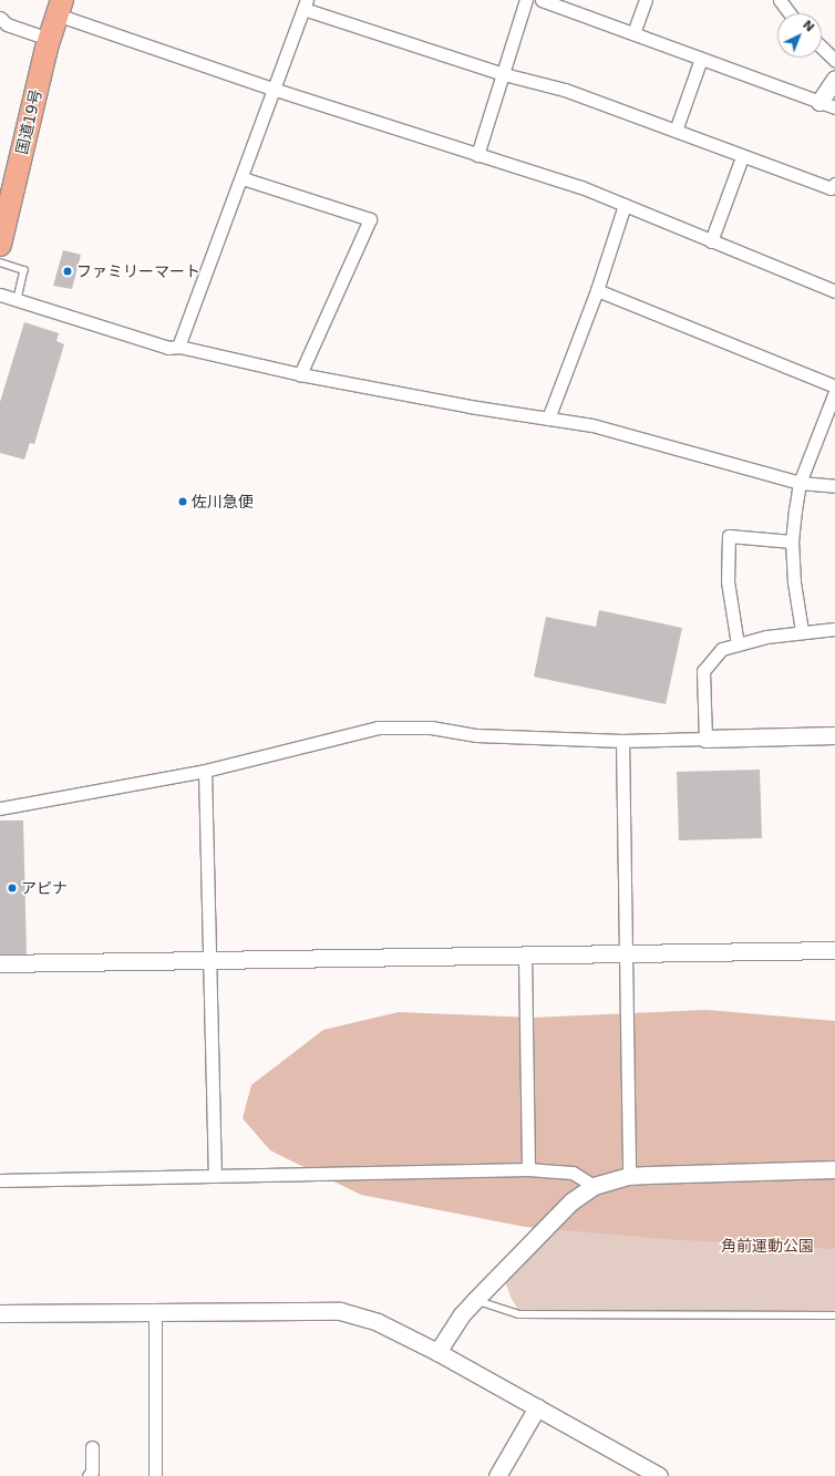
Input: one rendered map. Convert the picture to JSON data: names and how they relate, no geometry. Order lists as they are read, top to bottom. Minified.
{"streets":{"highway":["国道19号"]},"parks":["角前運動公園"],"places":["ファミリーマート","佐川急便","アピナ"],"north":"top right"}
